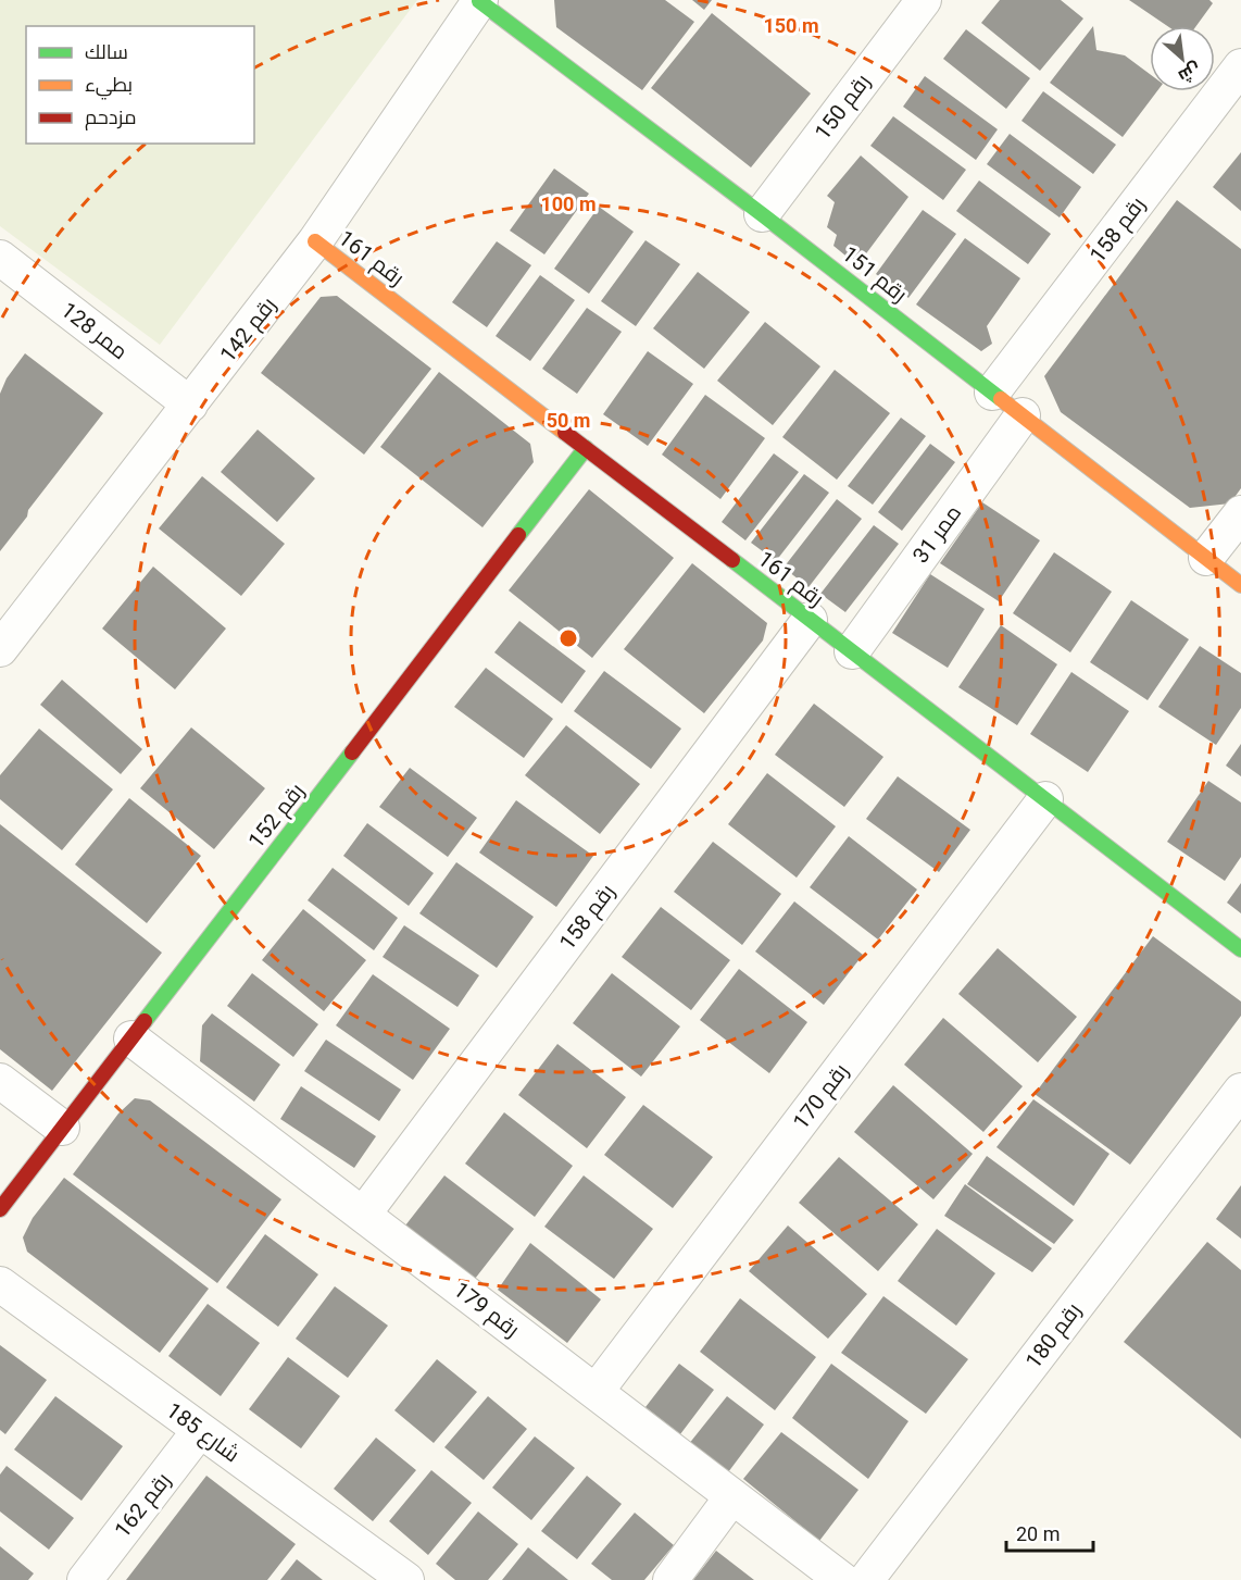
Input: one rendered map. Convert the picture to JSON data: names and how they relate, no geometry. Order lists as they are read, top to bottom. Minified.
{"streets":{"street":["رقم 150","رقم 158","رقم 161","رقم 151","رقم 142","ممر 128","ممر 31","رقم 152","رقم 170","رقم 179","رقم 180","شارع 185","رقم 162"]},"crossings":[["رقم 150","رقم 151"],["رقم 158","رقم 161"],["رقم 158","رقم 151"],["رقم 158","رقم 179"],["رقم 161","رقم 142"],["رقم 161","ممر 31"],["رقم 161","رقم 152"],["رقم 161","رقم 170"],["رقم 151","رقم 142"],["رقم 151","ممر 31"],["رقم 142","ممر 128"],["رقم 152","رقم 179"],["رقم 170","رقم 179"],["شارع 185","رقم 162"]],"legend":["سالك","بطيء","مزدحم"],"scale_bar":"20 m","north":"bottom right","rings":["150 m","100 m","50 m"]}
